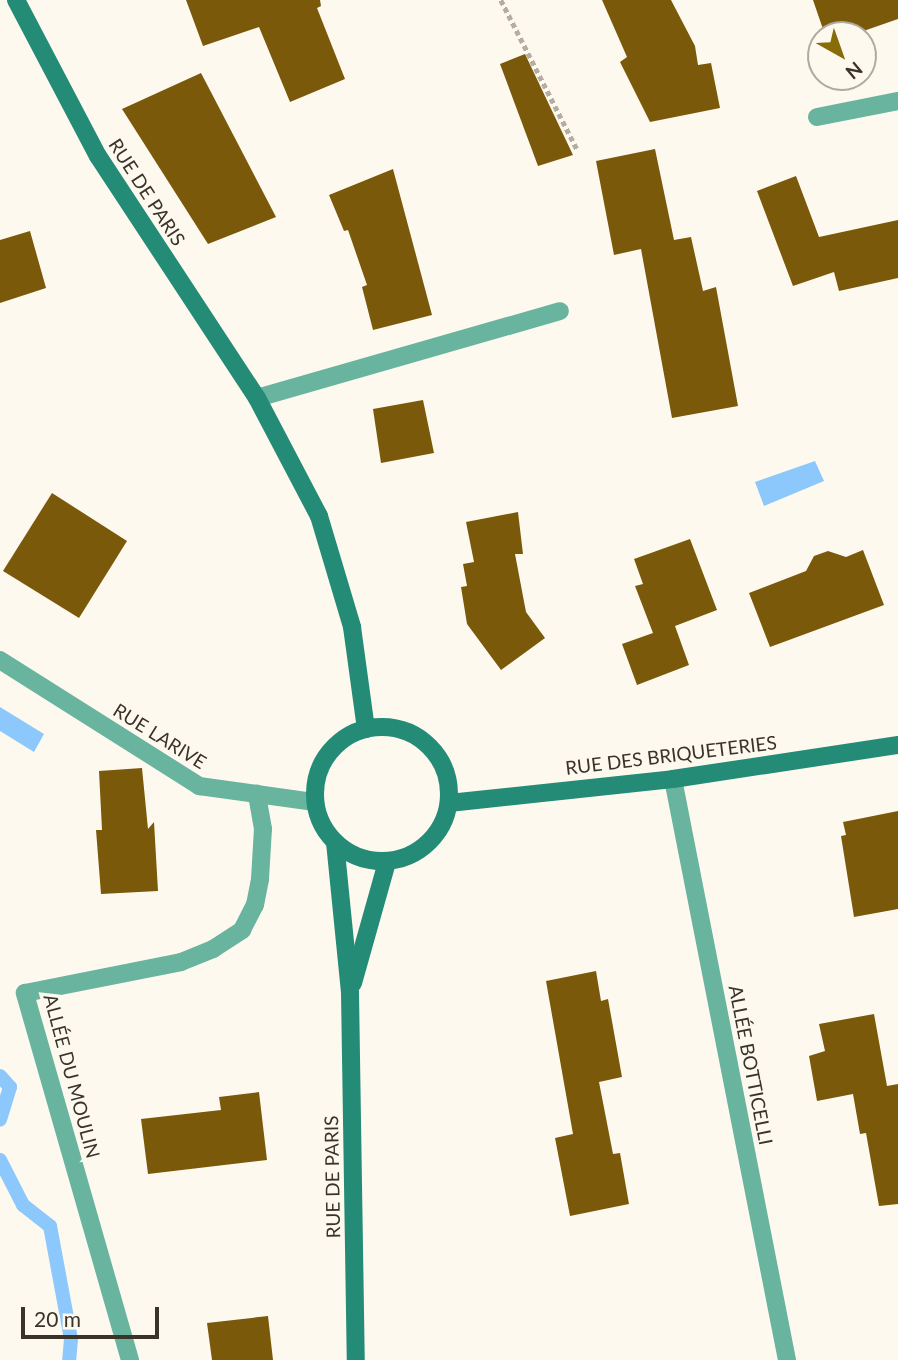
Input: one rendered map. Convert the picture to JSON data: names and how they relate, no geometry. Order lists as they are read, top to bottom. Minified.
{"streets":{"main road":["RUE DE PARIS","RUE DES BRIQUETERIES"],"street":["RUE LARIVE","ALLÉE BOTTICELLI","ALLÉE DU MOULIN"]},"crossings":[["RUE DE PARIS","RUE LARIVE"],["RUE DE PARIS","RUE DES BRIQUETERIES"],["RUE LARIVE","RUE DES BRIQUETERIES"],["RUE LARIVE","ALLÉE DU MOULIN"],["RUE DES BRIQUETERIES","ALLÉE BOTTICELLI"]],"scale_bar":"20 m","north":"bottom right"}
